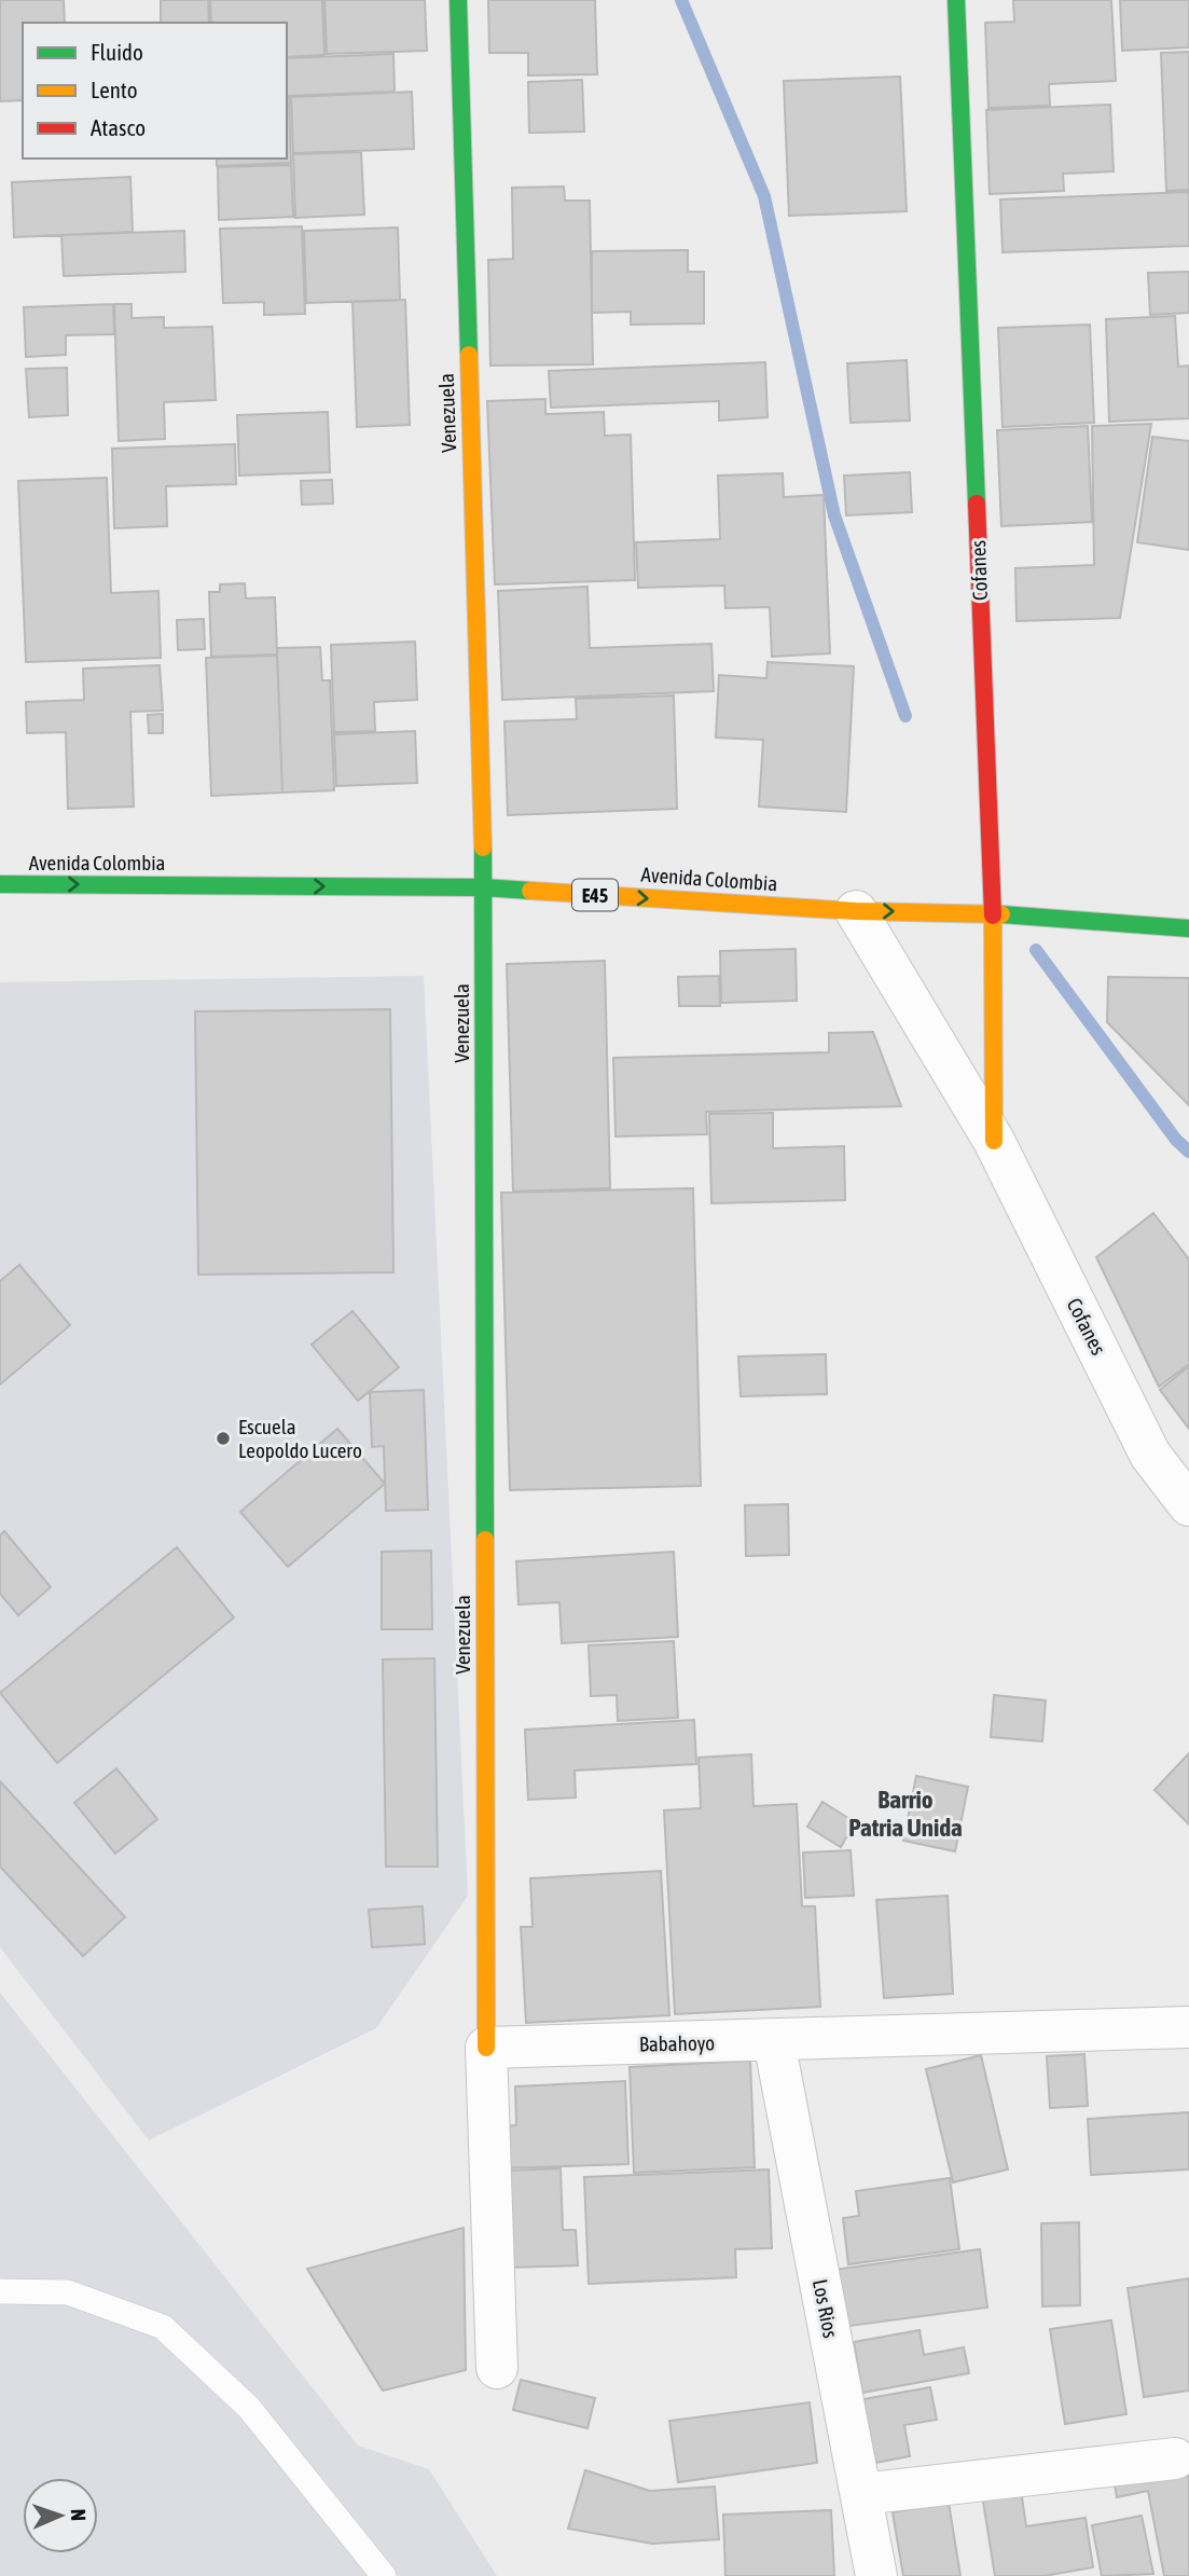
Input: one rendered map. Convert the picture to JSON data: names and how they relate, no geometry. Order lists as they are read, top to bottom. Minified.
{"streets":{"street":["Venezuela","Cofanes","Avenida Colombia","E45","Babahoyo","Los Rios"]},"crossings":[["Venezuela","Avenida Colombia"],["Venezuela","Babahoyo"],["Cofanes","Avenida Colombia"],["Babahoyo","Los Rios"]],"one_way":["Avenida Colombia"],"districts":["Barrio Patria Unida"],"places":["Escuela Leopoldo Lucero"],"legend":["Fluido","Lento","Atasco"],"north":"right"}
